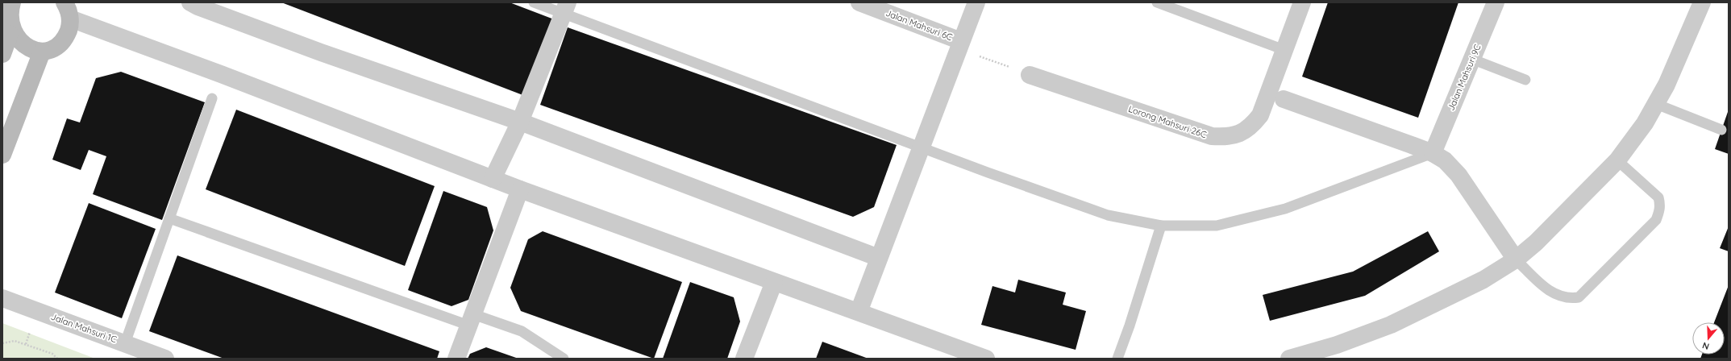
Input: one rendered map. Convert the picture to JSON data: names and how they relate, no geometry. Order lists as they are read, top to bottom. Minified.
{"streets":{"street":["Jalan Mahsuri 6C","Jalan Mahsuri 9C","Lorong Mahsuri 26C","Jalan Mahsuri 1C"]},"north":"bottom"}
